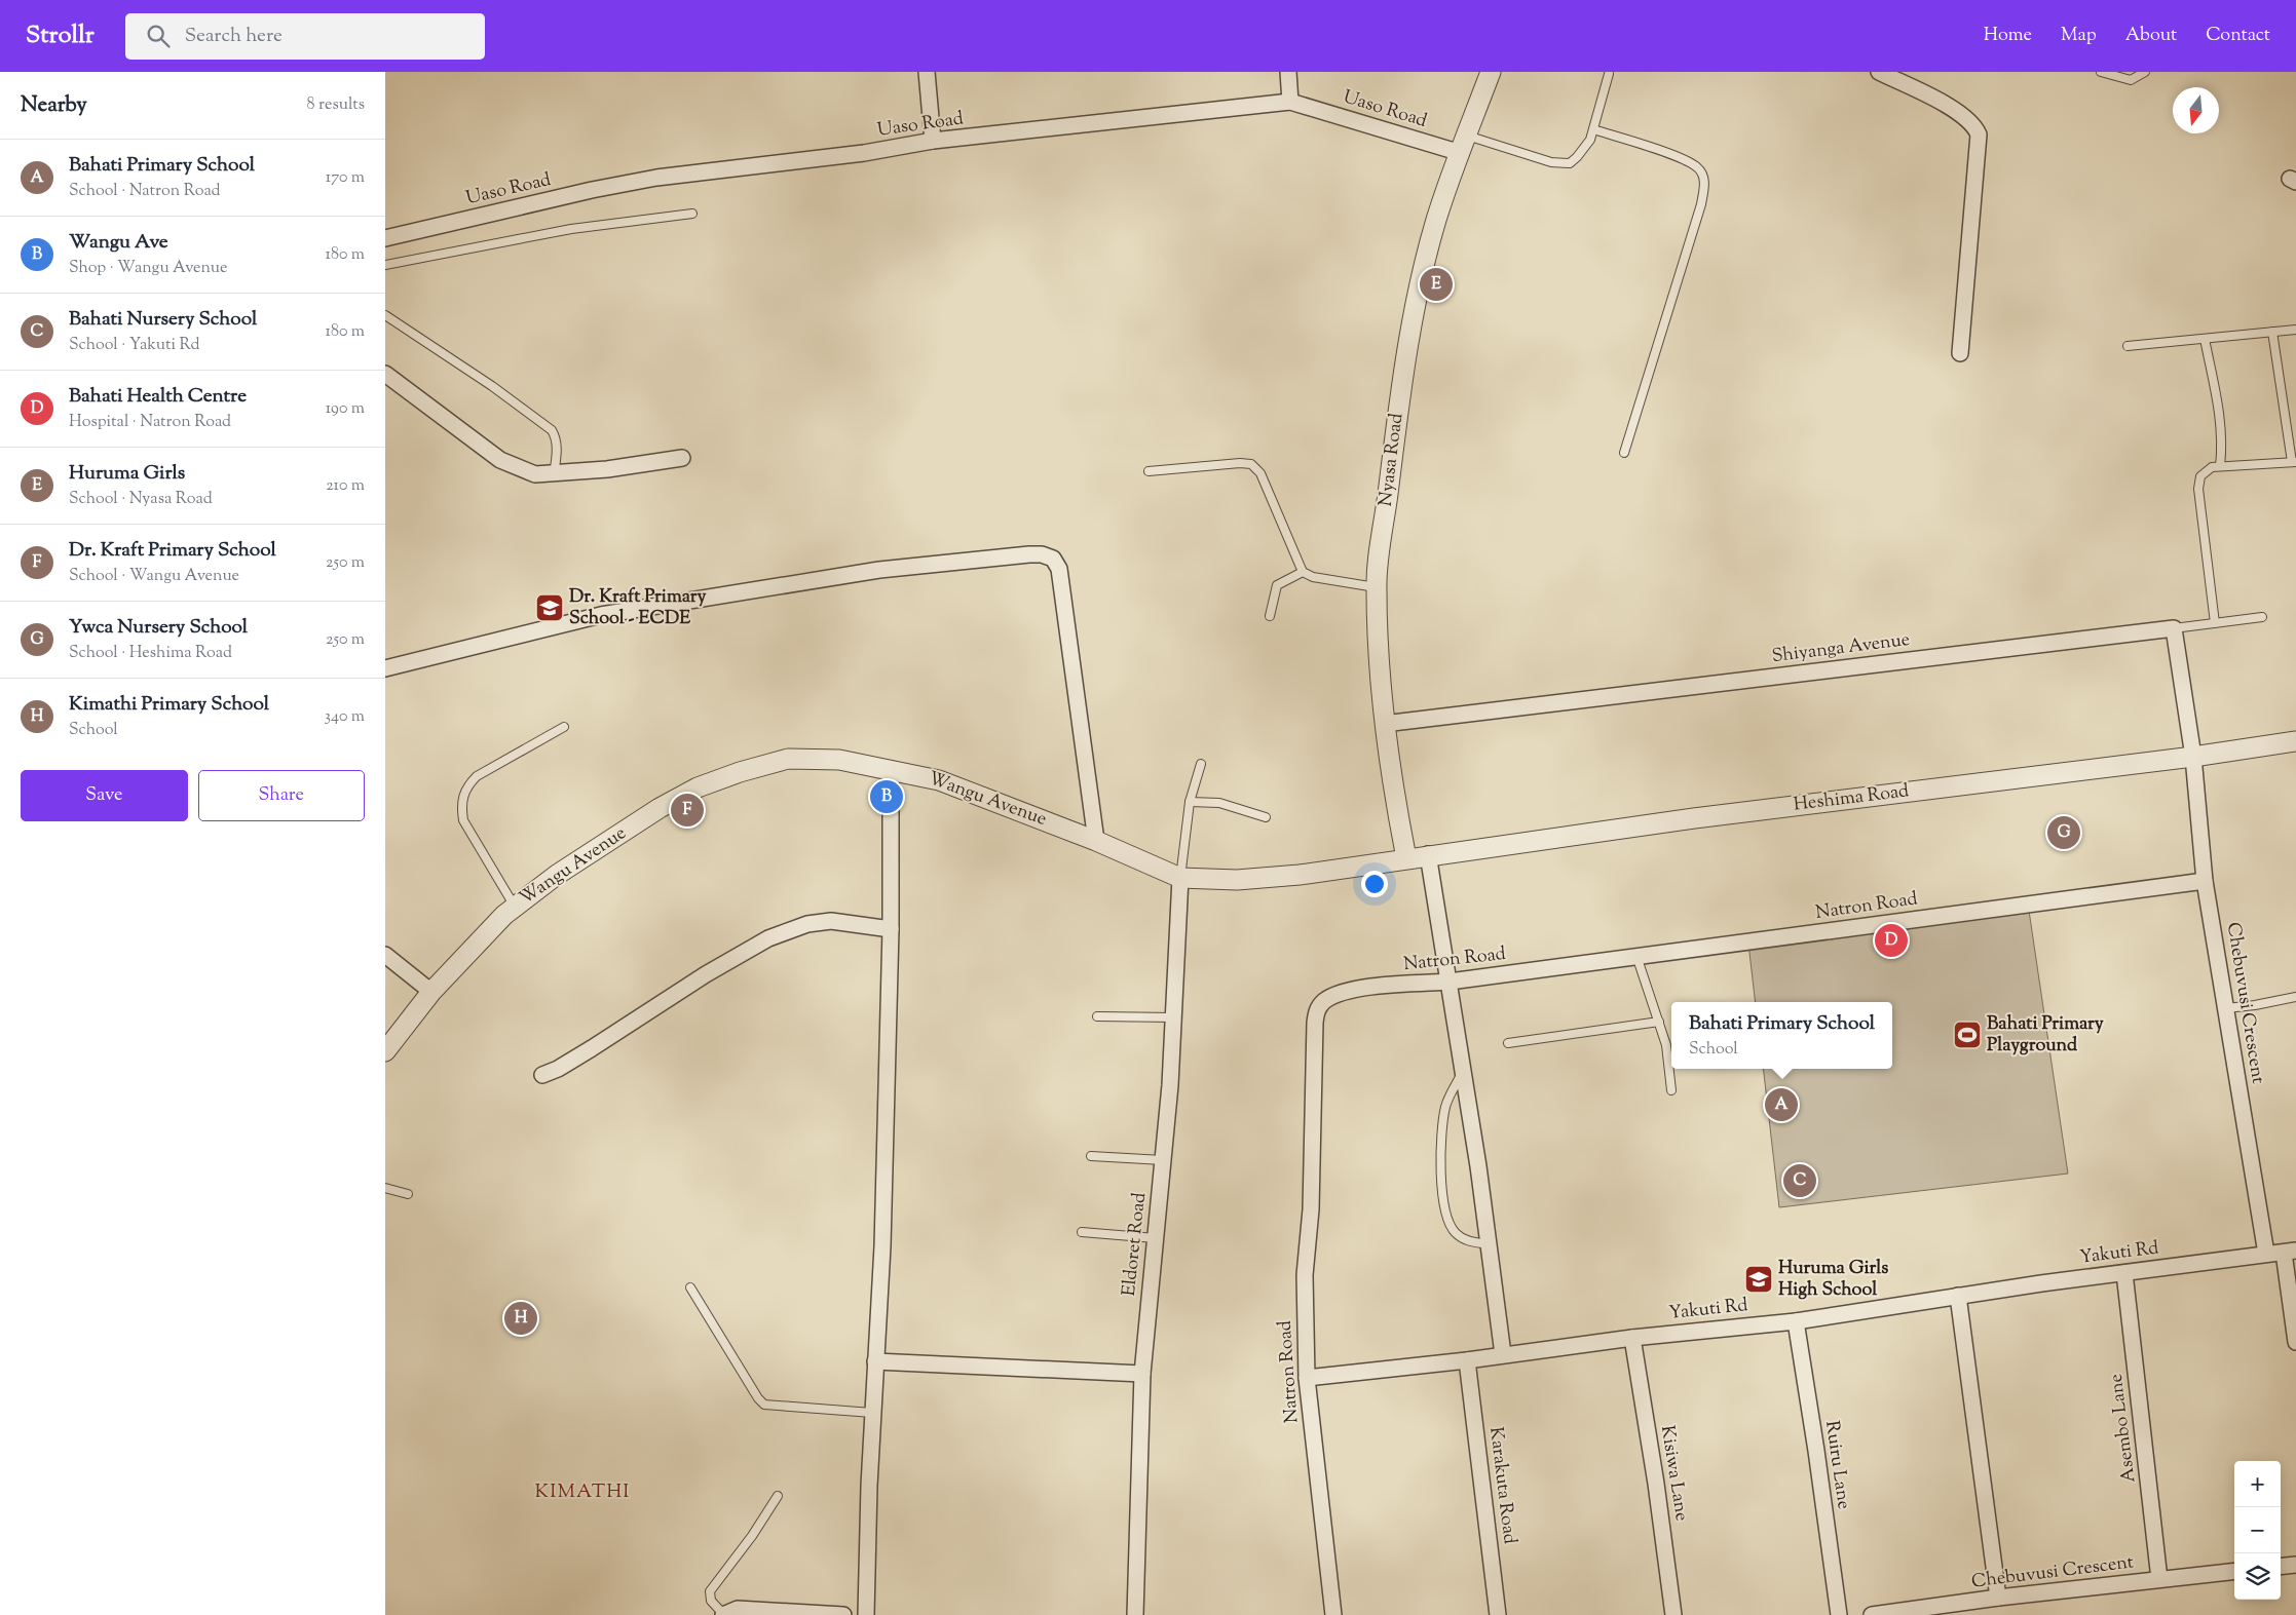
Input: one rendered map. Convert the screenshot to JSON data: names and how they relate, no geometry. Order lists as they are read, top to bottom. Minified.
{"streets":{"street":["Uaso Road","Nyasa Road","Shiyanga Avenue","Heshima Road","Wangu Avenue","Natron Road","Chebuvusi Crescent","Eldoret Road","Yakuti Rd","Asembo Lane","Ruiru Lane","Kisiwa Lane","Karakuta Road"]},"crossings":[["Uaso Road","Nyasa Road"],["Nyasa Road","Shiyanga Avenue"],["Nyasa Road","Heshima Road"],["Nyasa Road","Wangu Avenue"],["Heshima Road","Wangu Avenue"],["Heshima Road","Chebuvusi Crescent"],["Wangu Avenue","Eldoret Road"],["Natron Road","Chebuvusi Crescent"],["Natron Road","Yakuti Rd"],["Chebuvusi Crescent","Yakuti Rd"],["Chebuvusi Crescent","Asembo Lane"],["Yakuti Rd","Asembo Lane"],["Yakuti Rd","Ruiru Lane"],["Yakuti Rd","Kisiwa Lane"],["Yakuti Rd","Karakuta Road"]],"districts":["KIMATHI"],"places":{"school or university":["Dr. Kraft Primary School - ECDE","Huruma Girls High School"],"sports":["Bahati Primary Playground"]},"north":"bottom","page":{"header":"Strollr","search":"Search here","nav":["Home","Map","About","Contact"],"heading":["Nearby","8 results"],"list":[{"mark":"A","name":"Bahati Primary School","note":"School · Natron Road","value":"170 m"},{"mark":"B","name":"Wangu Ave","note":"Shop · Wangu Avenue","value":"180 m"},{"mark":"C","name":"Bahati Nursery School","note":"School · Yakuti Rd","value":"180 m"},{"mark":"D","name":"Bahati Health Centre","note":"Hospital · Natron Road","value":"190 m"},{"mark":"E","name":"Huruma Girls","note":"School · Nyasa Road","value":"210 m"},{"mark":"F","name":"Dr. Kraft Primary School","note":"School · Wangu Avenue","value":"250 m"},{"mark":"G","name":"Ywca Nursery School","note":"School · Heshima Road","value":"250 m"},{"mark":"H","name":"Kimathi Primary School","note":"School","value":"340 m"}],"pins":["E","B","F","G","D","A","C","H"],"buttons":["Save","Share"],"popup":["Bahati Primary School","School"],"map_buttons":["+","−"]}}
